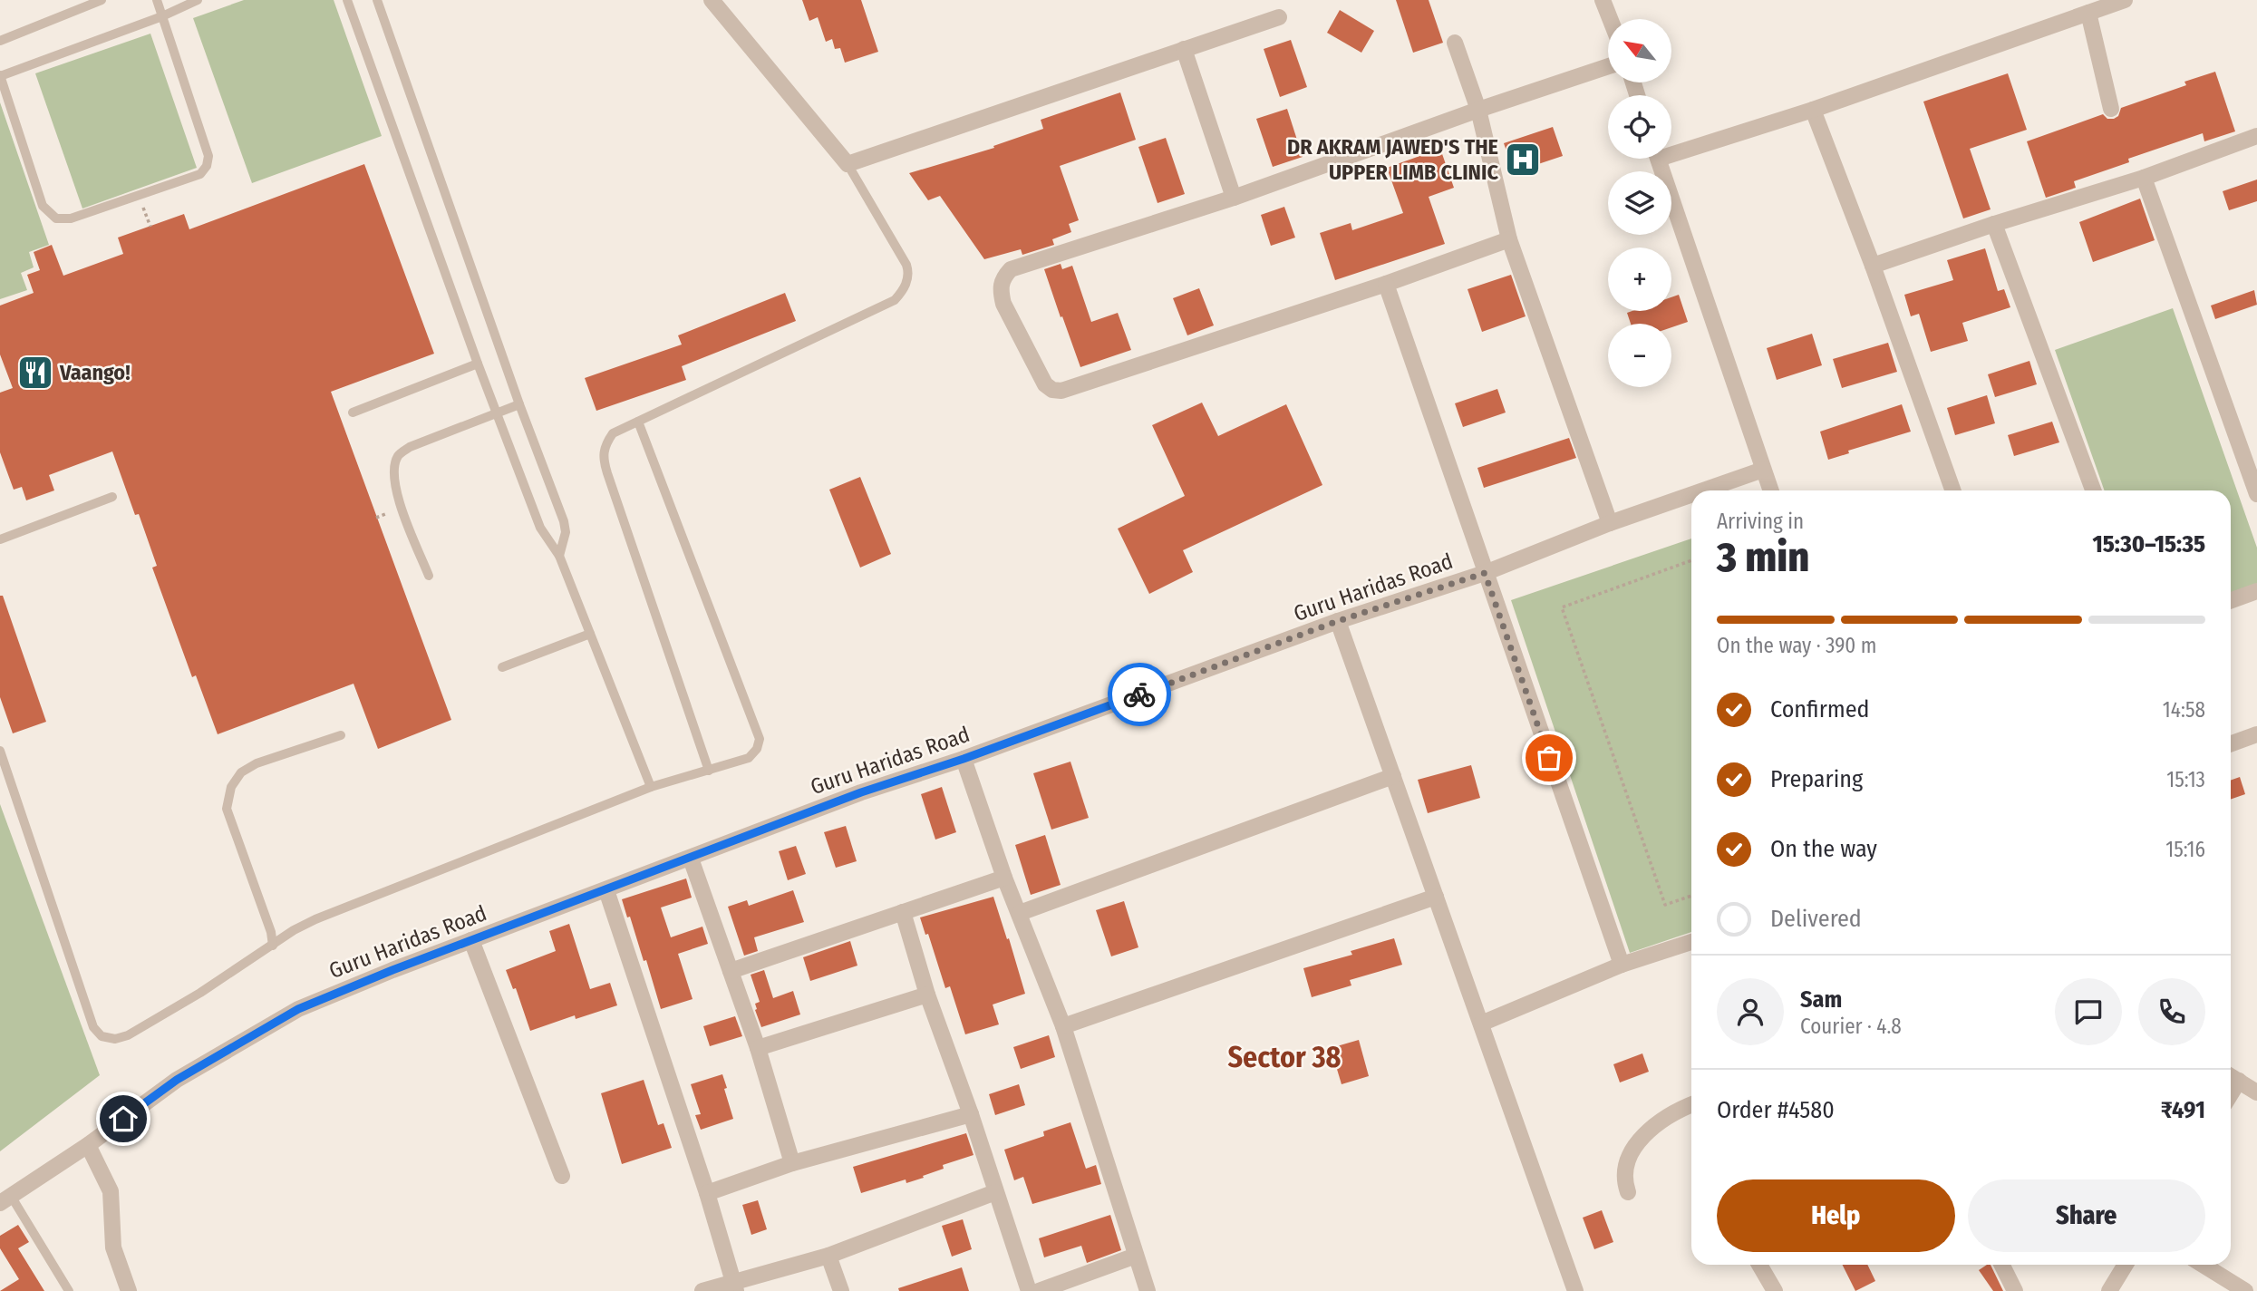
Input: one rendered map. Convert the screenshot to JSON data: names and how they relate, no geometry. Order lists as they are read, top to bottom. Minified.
{"streets":{"street":["Guru Haridas Road"]},"districts":["Sector 38"],"places":{"hospital":["DR AKRAM JAWED'S THE UPPER LIMB CLINIC"],"restaurant":["Vaango!"]},"north":"top left","page":{"map_buttons":["+","−"],"heading":["3 min","Arriving in","15:30–15:35"],"panel":["Sam","Courier · 4.8","Order #4580","₹491"],"bar":"On the way · 390 m","list":[["Confirmed","14:58"],["Preparing","15:13"],["On the way","15:16"],"Delivered"],"buttons":["Help","Share"]}}
